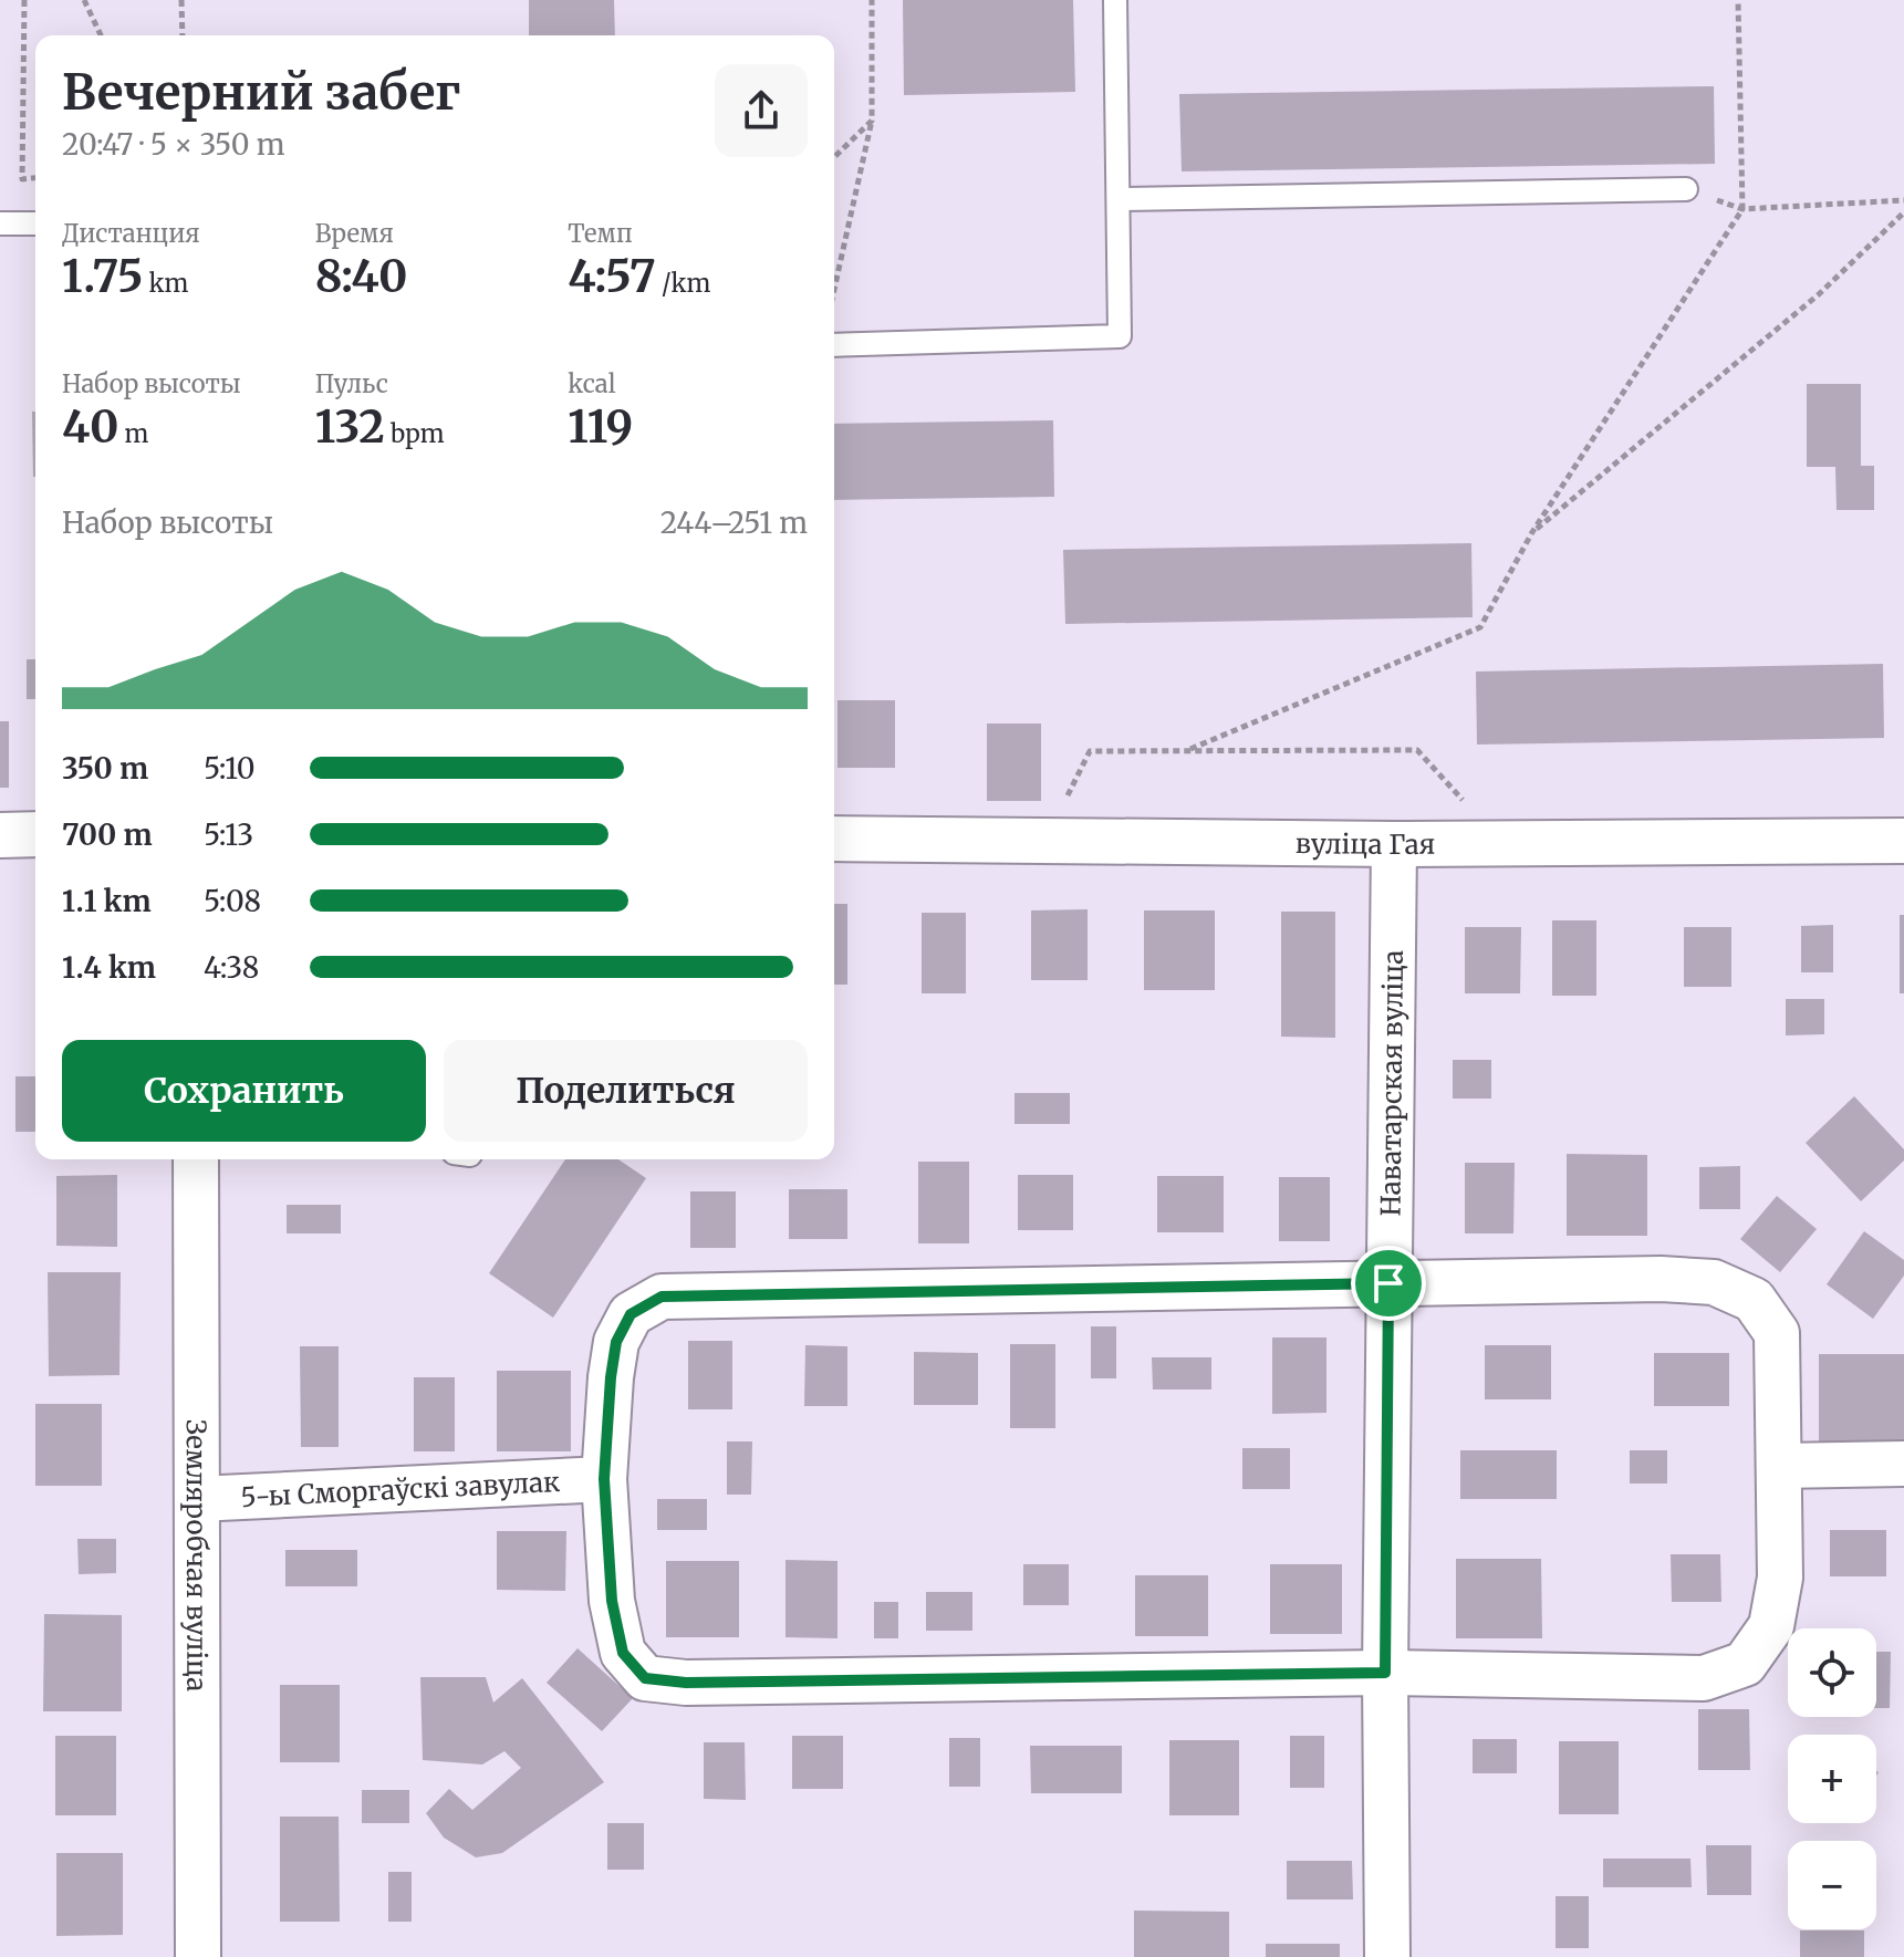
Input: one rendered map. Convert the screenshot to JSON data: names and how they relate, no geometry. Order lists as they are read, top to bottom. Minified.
{"streets":{"street":["вуліца Гая","Наватарская вуліца","5-ы Сморгаўскі завулак","Земляробчая вуліца"]},"crossings":[["вуліца Гая","Наватарская вуліца"],["5-ы Сморгаўскі завулак","Земляробчая вуліца"]],"page":{"heading":["Вечерний забег","20:47 · 5 × 350 m"],"stats":[["Дистанция","1.75 km"],["Время","8:40"],["Темп","4:57 /km"],["Набор высоты","40 m"],["Пульс","132 bpm"],["kcal","119"]],"chart":["Набор высоты","244–251 m"],"list":[{"name":"350 m","note":"5:10"},{"name":"700 m","note":"5:13"},{"name":"1.1 km","note":"5:08"},{"name":"1.4 km","note":"4:38"}],"buttons":["Сохранить","Поделиться"],"map_buttons":["+","−"]}}
